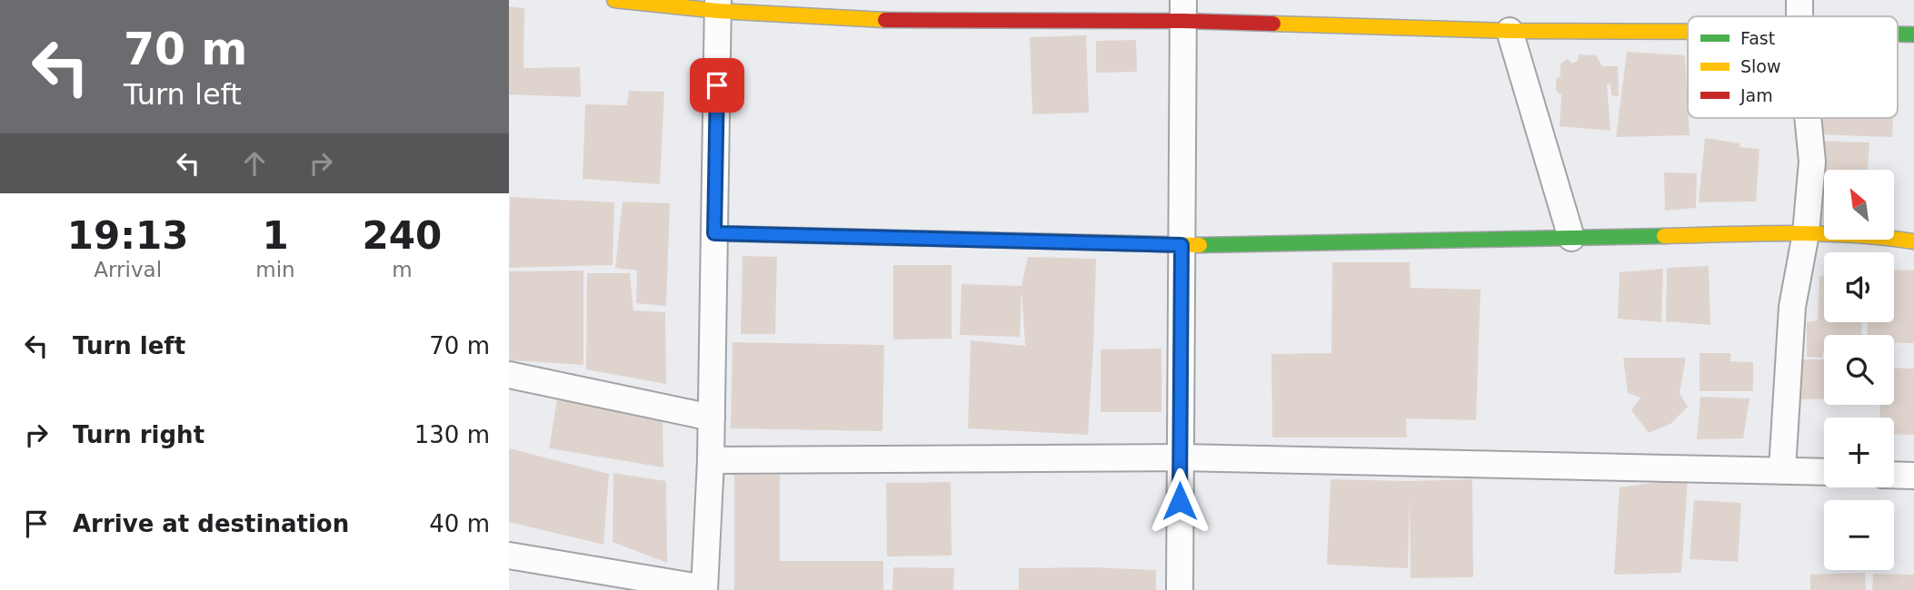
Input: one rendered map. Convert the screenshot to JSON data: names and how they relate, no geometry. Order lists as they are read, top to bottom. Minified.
{"legend":["Fast","Slow","Jam"],"north":"top left","page":{"turn":["70 m","Turn left"],"map_buttons":["+","−"],"eta":["19:13","Arrival","1","min","240","m"],"list":[{"name":"Turn left","value":"70 m"},{"name":"Turn right","value":"130 m"},{"name":"Arrive at destination","value":"40 m"}]}}
